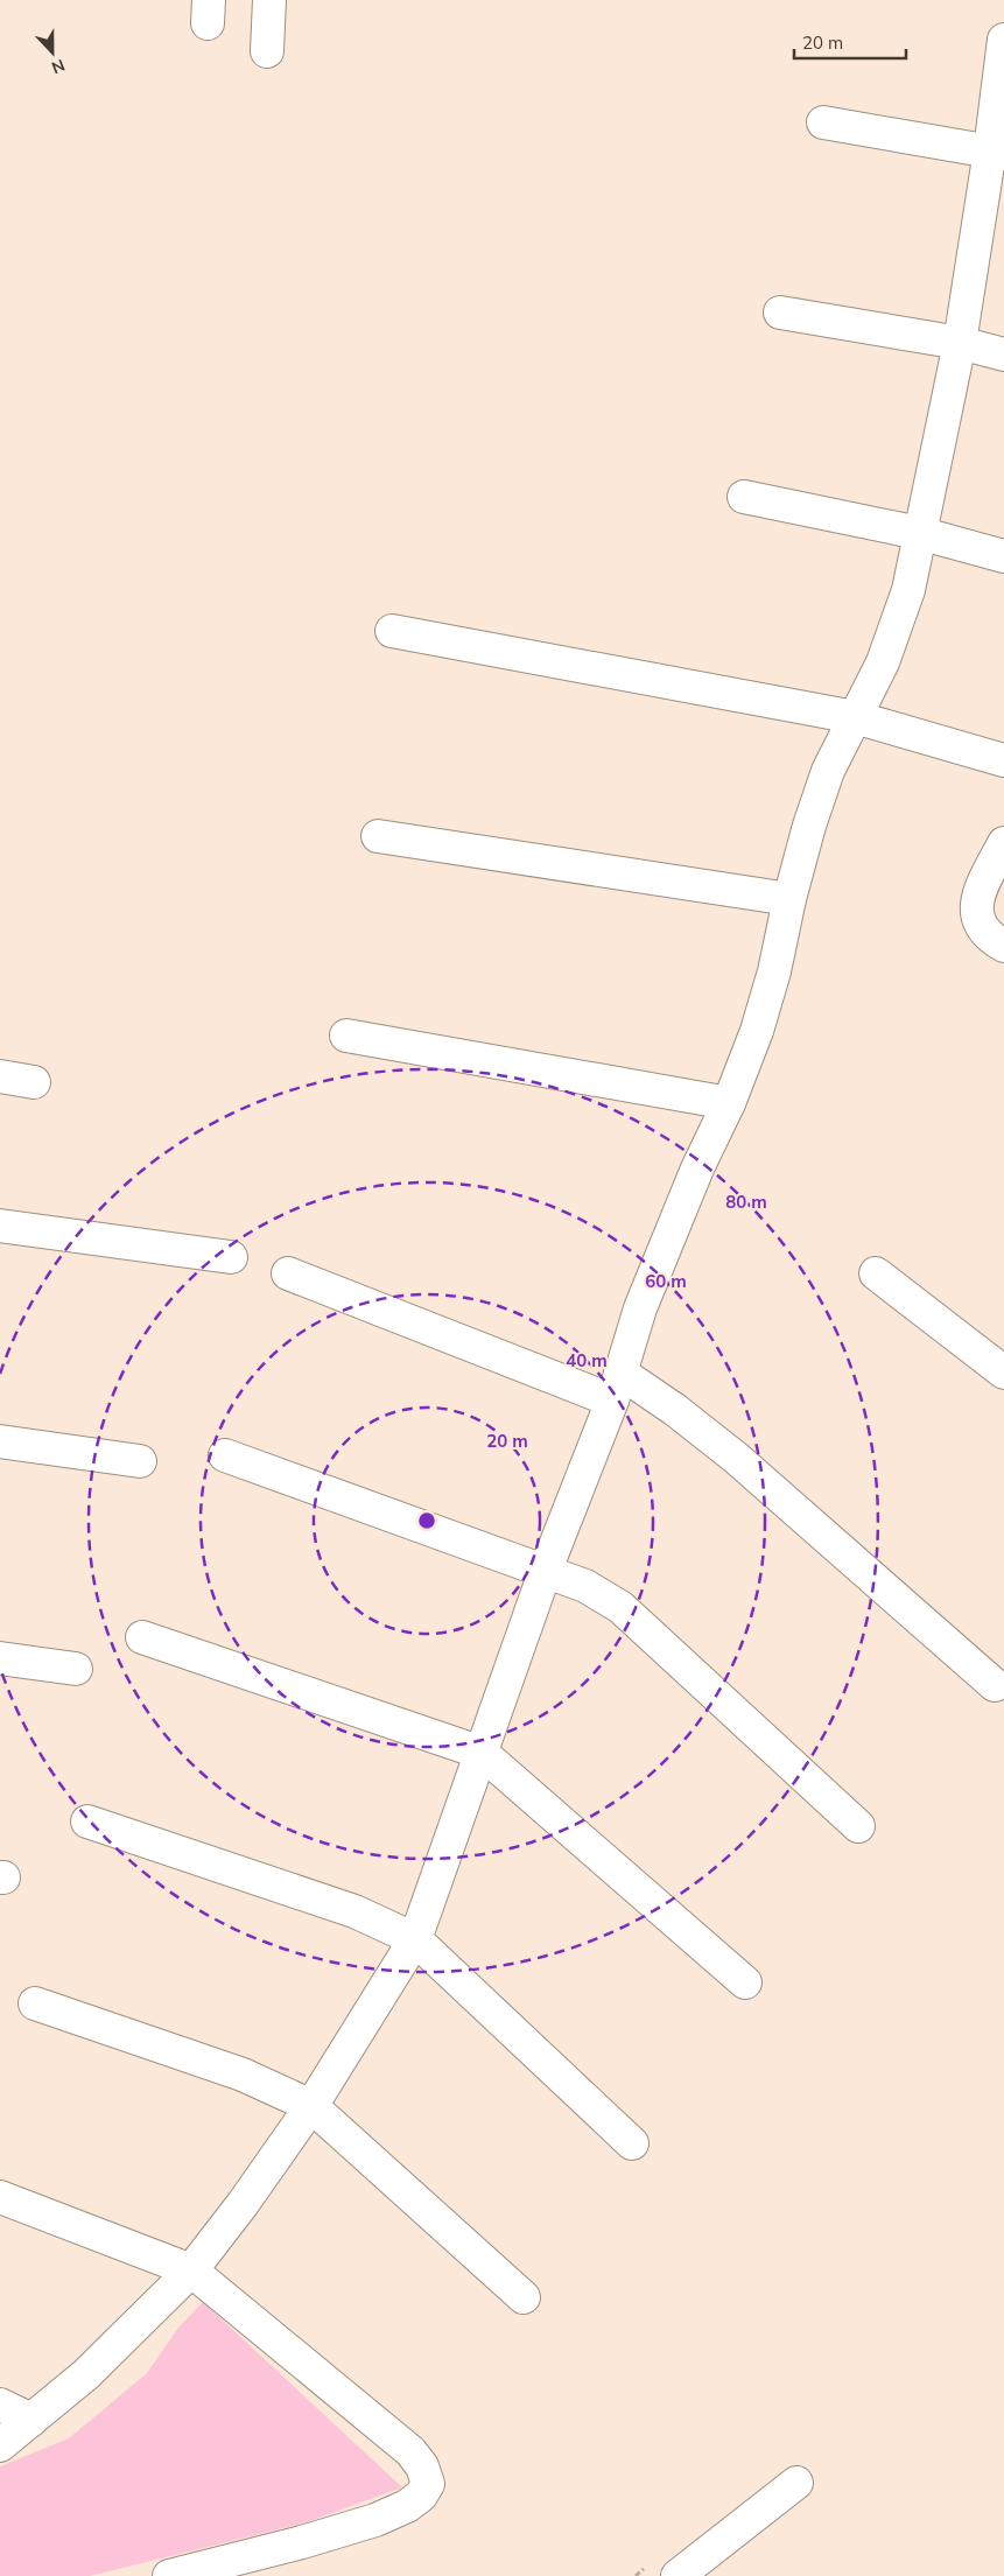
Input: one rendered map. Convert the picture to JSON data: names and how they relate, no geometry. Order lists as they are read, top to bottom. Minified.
{"scale_bar":"20 m","north":"bottom","rings":["80 m","60 m","40 m","20 m"]}
